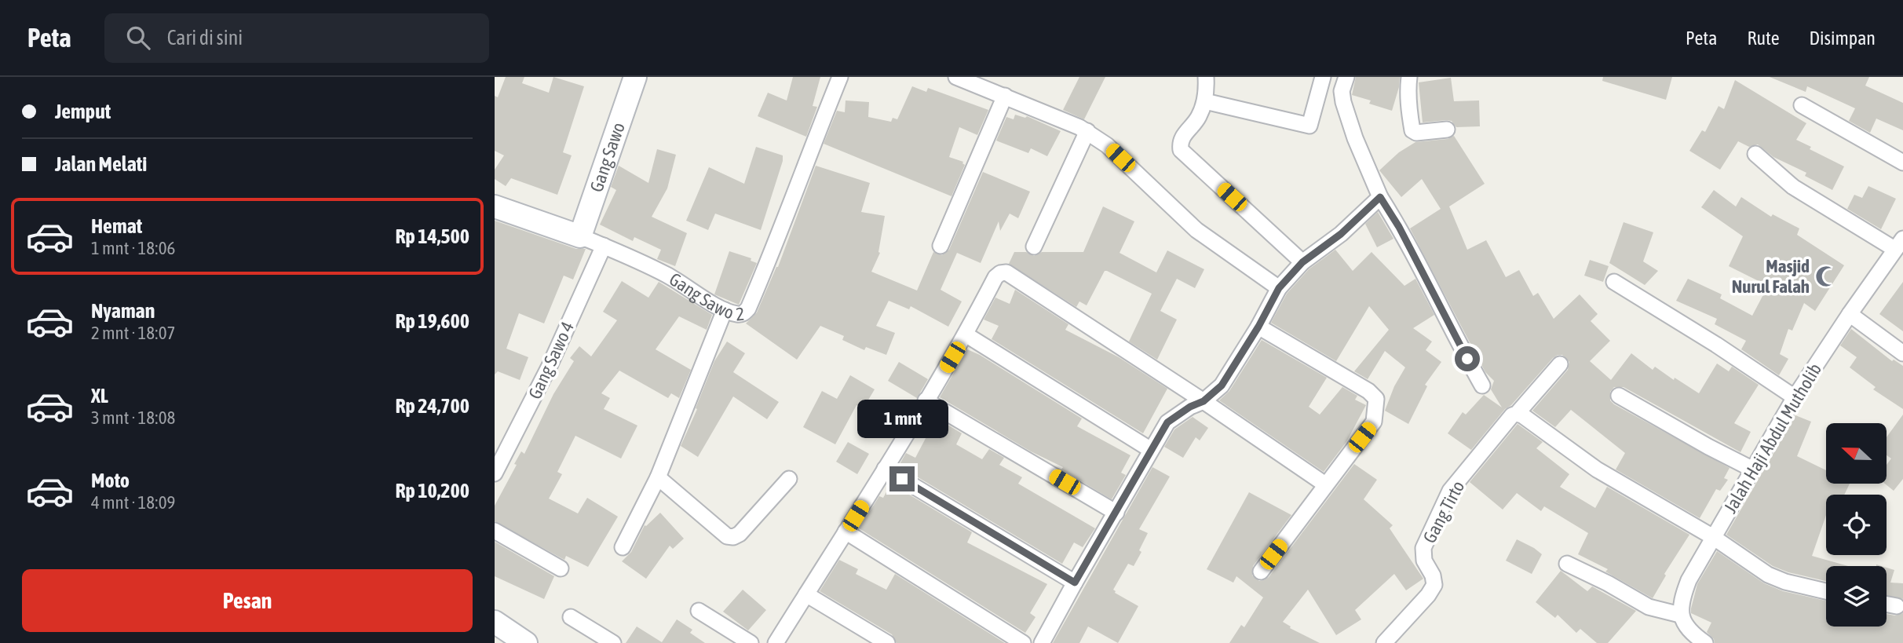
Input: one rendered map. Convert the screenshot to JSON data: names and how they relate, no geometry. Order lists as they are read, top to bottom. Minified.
{"streets":{"street":["Gang Sawo","Gang Sawo 2","Gang Sawo 4","Jalah Haji Abdul Mutholib","Gang Tirto"]},"crossings":[["Gang Sawo","Gang Sawo 2"],["Gang Sawo 2","Gang Sawo 4"]],"places":{"mosque":["Masjid Nurul Falah"]},"north":"left","page":{"header":"Peta","search":"Cari di sini","nav":["Peta","Rute","Disimpan"],"banner":["Jemput","Jalan Melati"],"list":[{"name":"Hemat","note":"1 mnt · 18:06","value":"Rp 14,500"},{"name":"Nyaman","note":"2 mnt · 18:07","value":"Rp 19,600"},{"name":"XL","note":"3 mnt · 18:08","value":"Rp 24,700"},{"name":"Moto","note":"4 mnt · 18:09","value":"Rp 10,200"}],"bubble":"1 mnt","buttons":"Pesan"}}
